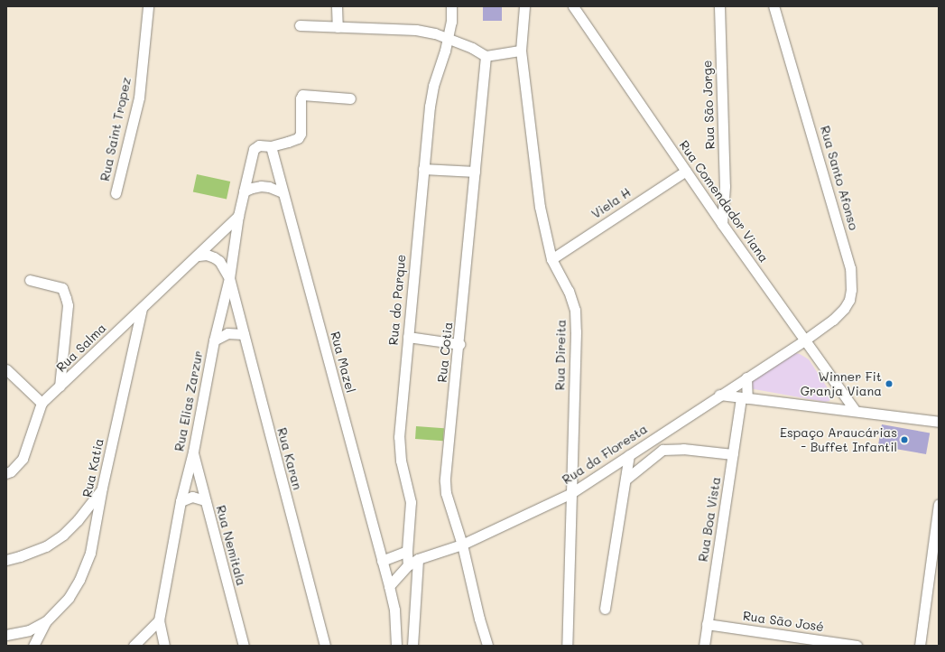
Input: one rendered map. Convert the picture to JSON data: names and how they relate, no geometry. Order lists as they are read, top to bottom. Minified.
{"streets":{"street":["Rua São Jorge","Rua Saint Tropez","Rua Santo Afonso","Rua Comendador Viana","Viela H","Rua do Parque","Rua Salma","Rua Cotia","Rua Direita","Rua Mazel","Rua Elias Zarzur","Rua da Floresta","Rua Karan","Rua Katia","Rua Boa Vista","Rua Nemitala","Rua São José"]},"crossings":[["Rua São Jorge","Rua Comendador Viana"],["Rua Santo Afonso","Rua Comendador Viana"],["Rua Santo Afonso","Rua da Floresta"],["Rua Comendador Viana","Viela H"],["Rua Comendador Viana","Rua da Floresta"],["Viela H","Rua Direita"],["Rua do Parque","Rua da Floresta"],["Rua Salma","Rua Elias Zarzur"],["Rua Salma","Rua Katia"],["Rua Cotia","Rua da Floresta"],["Rua Direita","Rua da Floresta"],["Rua Mazel","Rua Elias Zarzur"],["Rua Mazel","Rua da Floresta"],["Rua Elias Zarzur","Rua Karan"],["Rua Elias Zarzur","Rua Nemitala"],["Rua da Floresta","Rua Boa Vista"],["Rua Boa Vista","Rua São José"]],"places":["Winner Fit Granja Viana","Espaço Araucárias - Buffet Infantil"]}
